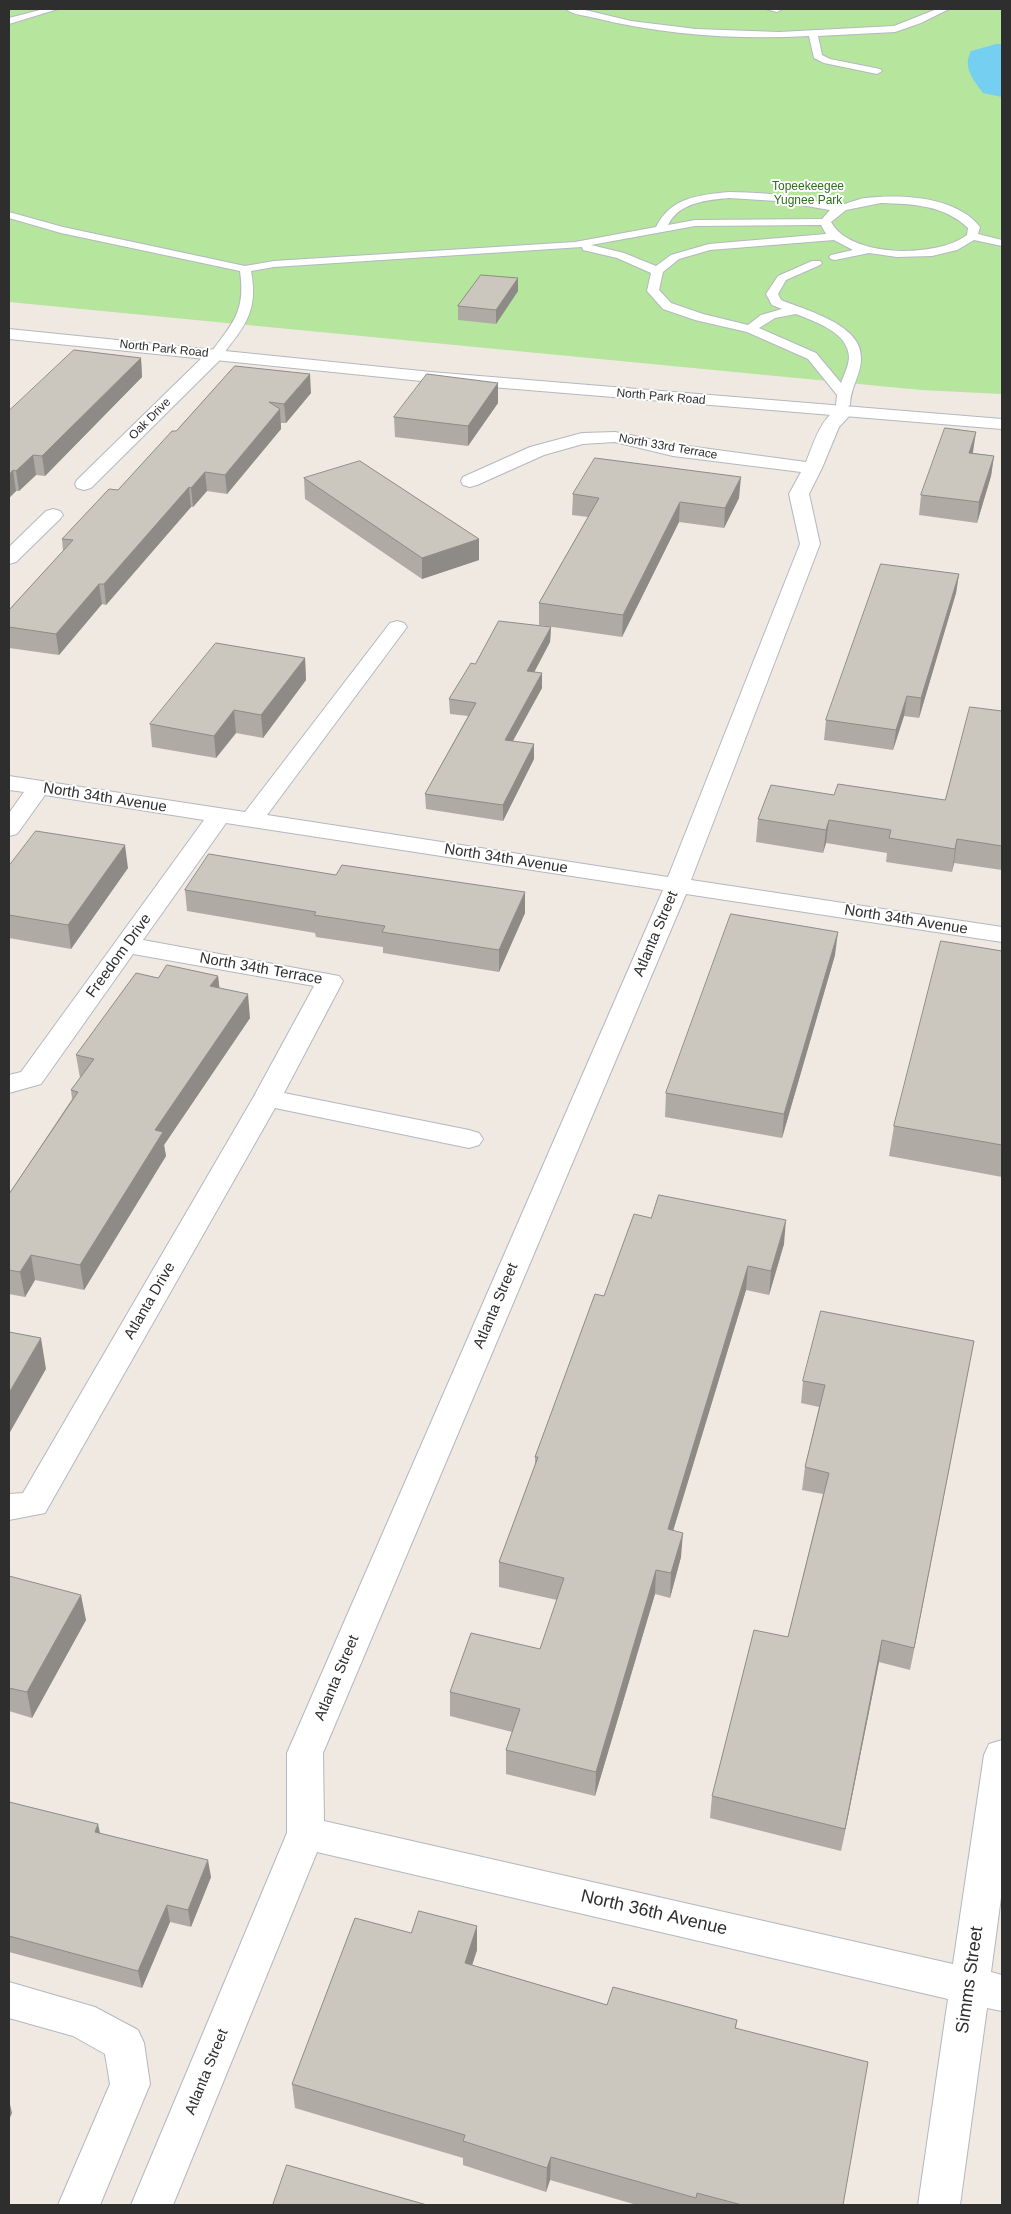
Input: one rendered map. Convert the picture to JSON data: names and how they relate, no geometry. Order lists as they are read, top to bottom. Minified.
{"streets":{"street":["North Park Road","Oak Drive","North 33rd Terrace","North 34th Avenue","Atlanta Street","Freedom Drive","North 34th Terrace","Atlanta Drive","North 36th Avenue","Simms Street"]},"crossings":[["North Park Road","Oak Drive"],["North Park Road","Atlanta Street"],["North 33rd Terrace","Atlanta Street"],["North 34th Avenue","Atlanta Street"],["North 34th Avenue","Freedom Drive"],["Atlanta Street","North 36th Avenue"],["Freedom Drive","North 34th Terrace"],["North 34th Terrace","Atlanta Drive"],["North 36th Avenue","Simms Street"]],"parks":["Topeekeegee Yugnee Park"]}
